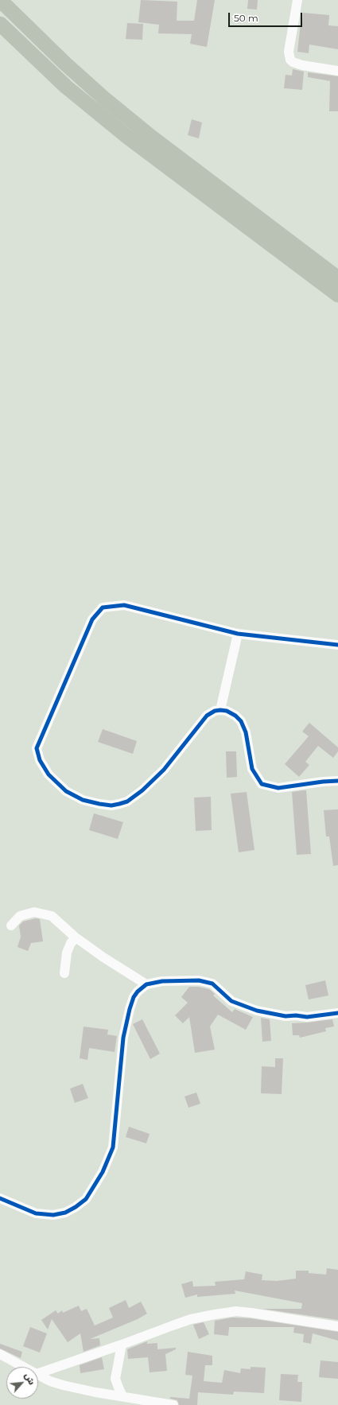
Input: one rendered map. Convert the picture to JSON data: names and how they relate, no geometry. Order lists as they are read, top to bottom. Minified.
{"scale_bar":"50 m","north":"top right"}
